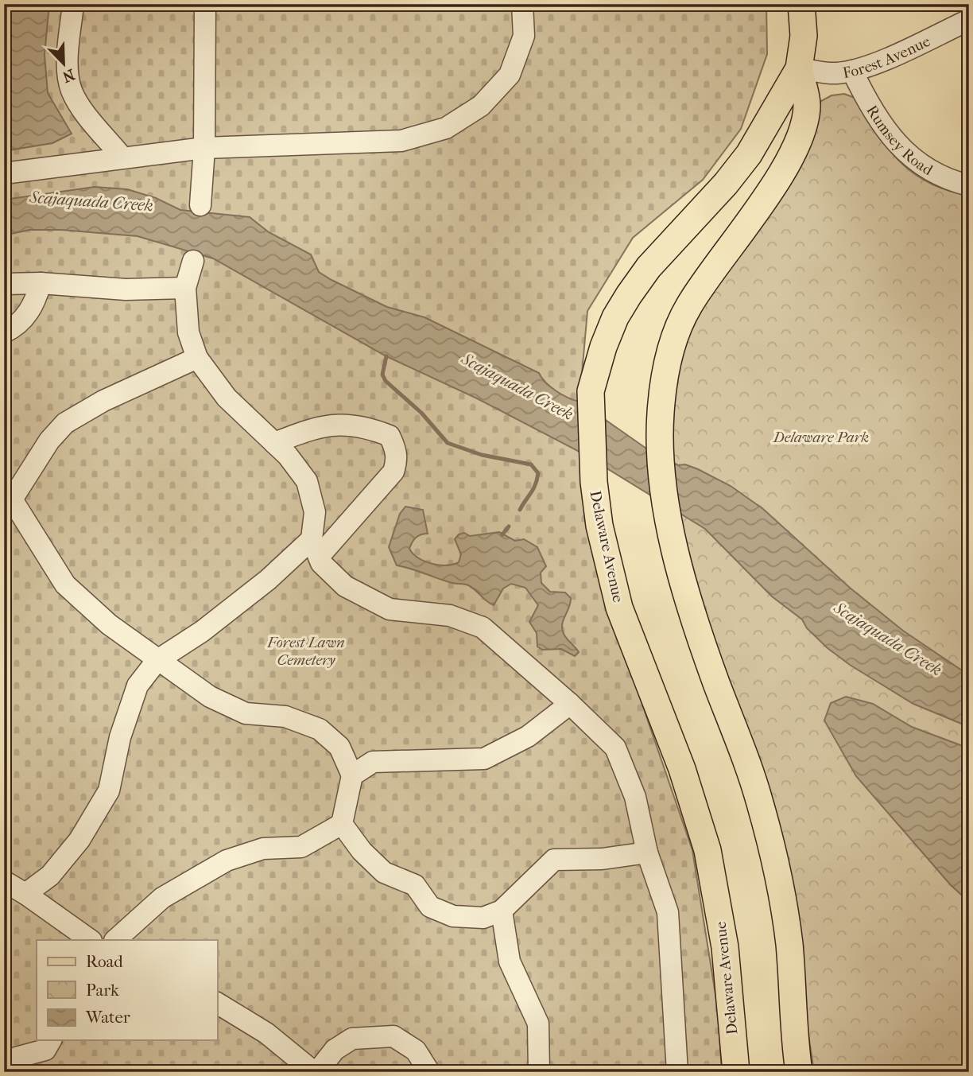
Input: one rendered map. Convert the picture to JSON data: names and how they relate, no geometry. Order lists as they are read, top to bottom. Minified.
{"streets":{"main road":["Delaware Avenue"],"street":["Forest Avenue","Rumsey Road"]},"crossings":[["Forest Avenue","Rumsey Road"],["Forest Avenue","Delaware Avenue"]],"water":["Scajaquada Creek"],"parks":["Delaware Park","Forest Lawn Cemetery"],"legend":["Road","Park","Water"],"north":"bottom right"}
